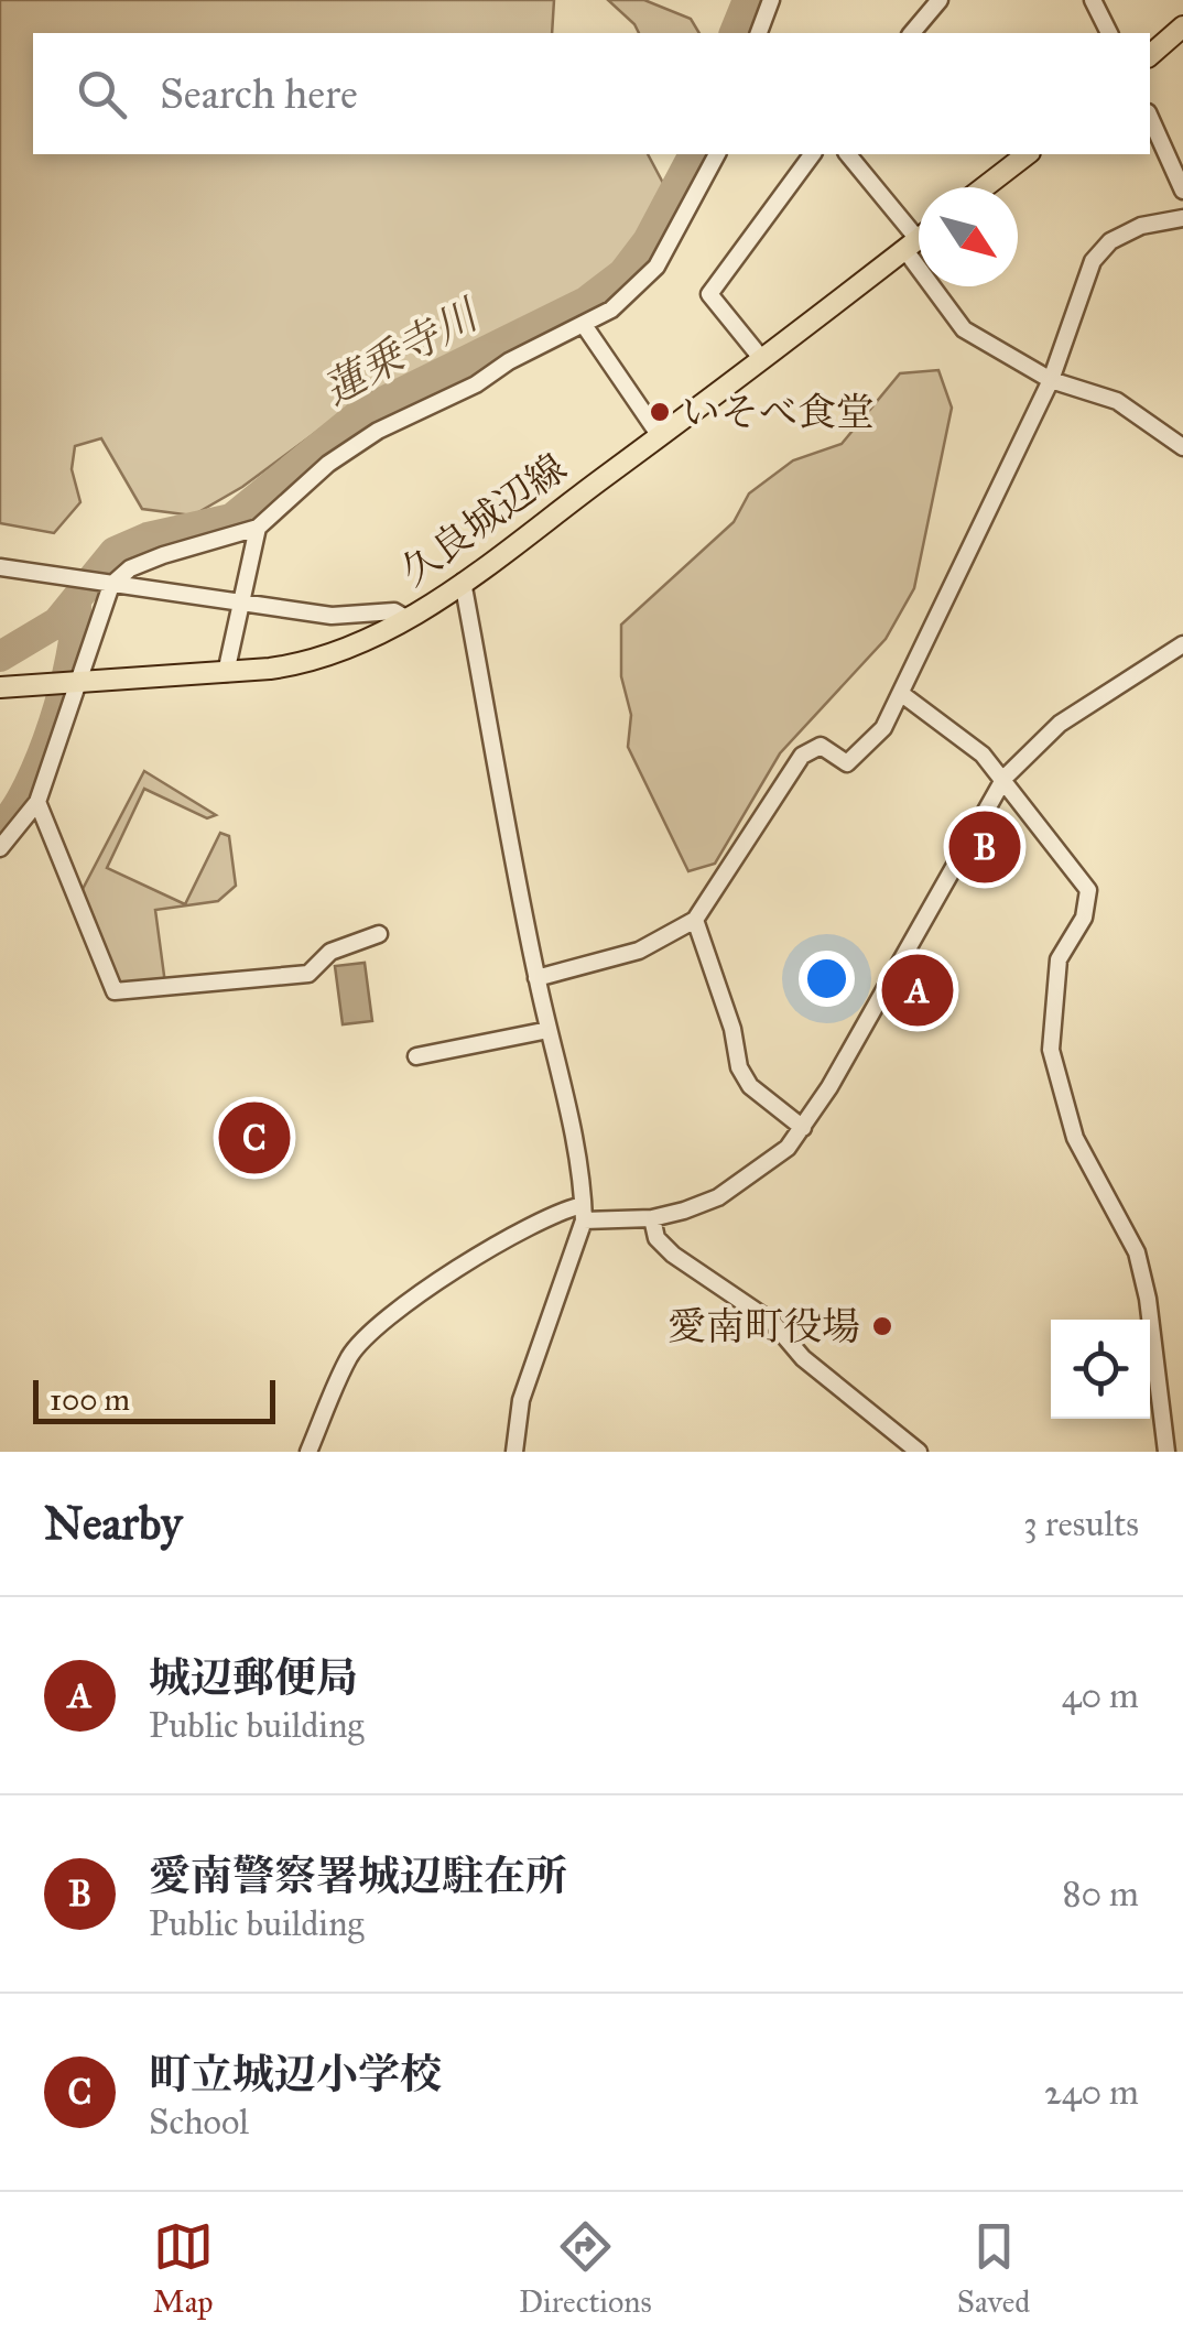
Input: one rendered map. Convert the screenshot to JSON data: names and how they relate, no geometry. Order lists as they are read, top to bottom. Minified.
{"streets":{"main road":["久良城辺線"]},"water":["蓮乗寺川"],"places":["いそべ食堂","愛南町役場"],"scale_bar":"100 m","north":"bottom right","page":{"search":"Search here","pins":["B","A","C"],"scale":"100 m","heading":["Nearby","3 results"],"list":[{"mark":"A","name":"城辺郵便局","note":"Public building","value":"40 m"},{"mark":"B","name":"愛南警察署城辺駐在所","note":"Public building","value":"80 m"},{"mark":"C","name":"町立城辺小学校","note":"School","value":"240 m"}],"nav":["Map","Directions","Saved"]}}
